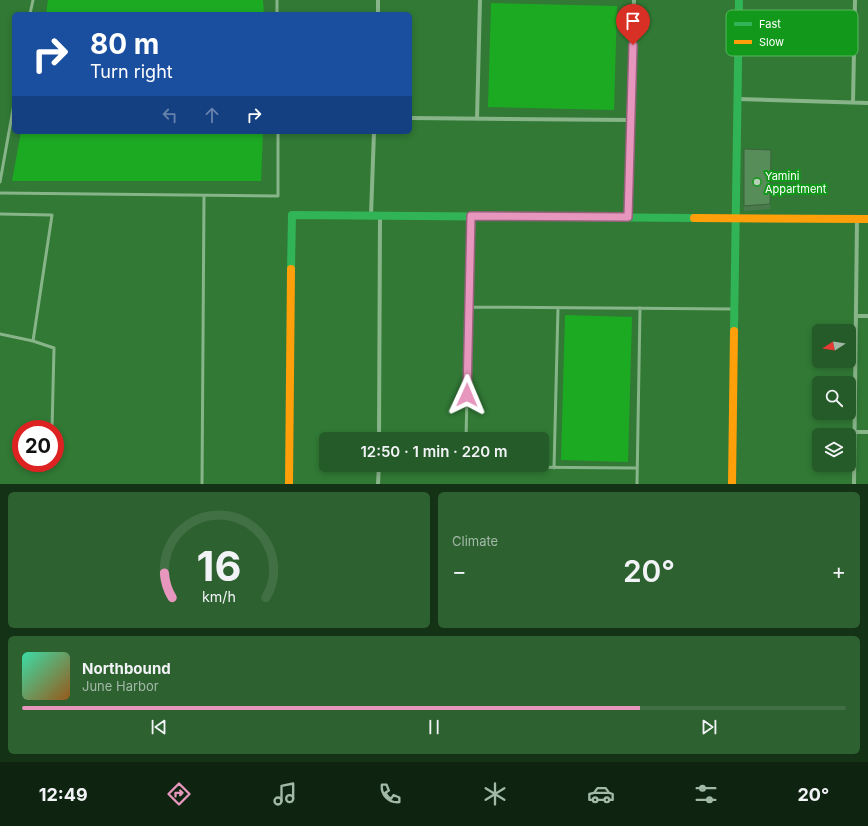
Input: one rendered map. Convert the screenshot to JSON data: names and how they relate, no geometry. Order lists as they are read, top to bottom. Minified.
{"places":["Yamini Appartment"],"legend":["Fast","Slow"],"north":"left","page":{"turn":["80 m","Turn right"],"limit":"20","trip":"12:50 · 1 min · 220 m","tile":"Climate","heat":["−","20°","+"],"song":["Northbound","June Harbor"],"tabs":["12:49","20°"],"gauge":["16","km/h"]}}
